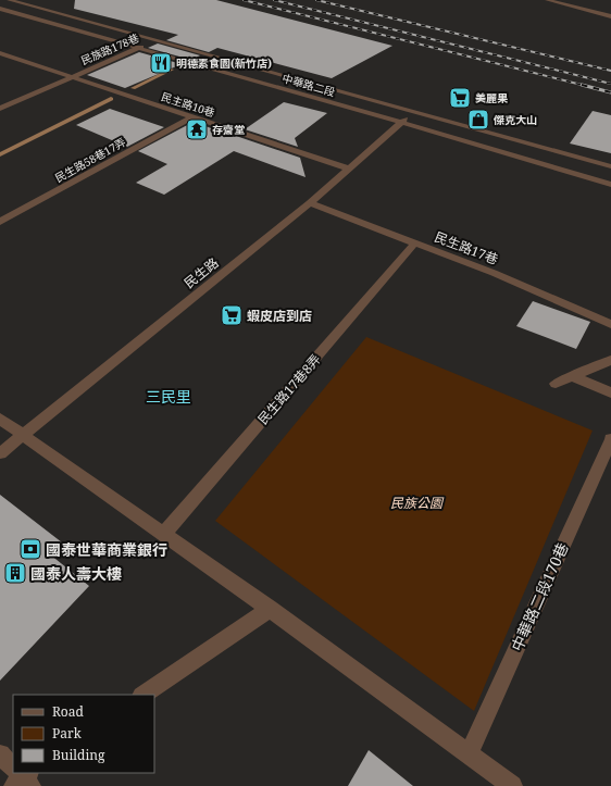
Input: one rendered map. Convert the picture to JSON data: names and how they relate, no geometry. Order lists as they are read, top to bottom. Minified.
{"streets":{"street":["民族路178巷","中華路二段","民主路10巷","民生路58巷17弄","民生路17巷","民生路","民生路17巷8弄","中華路二段170巷"]},"crossings":[["民族路178巷","中華路二段"],["民族路178巷","民主路10巷"],["中華路二段","民生路"],["民主路10巷","民生路58巷17弄"],["民主路10巷","民生路"],["民生路17巷","民生路"],["民生路17巷","民生路17巷8弄"]],"districts":["三民里"],"parks":["民族公園"],"places":{"restaurant":["明德素食園(新竹店)"],"supermarket":["美麗果","蝦皮店到店"],"shop":["傑克大山"],"temple":["存齋堂"],"bank":["國泰世華商業銀行"],"building":["國泰人壽大樓"]},"legend":["Road","Park","Building"]}
